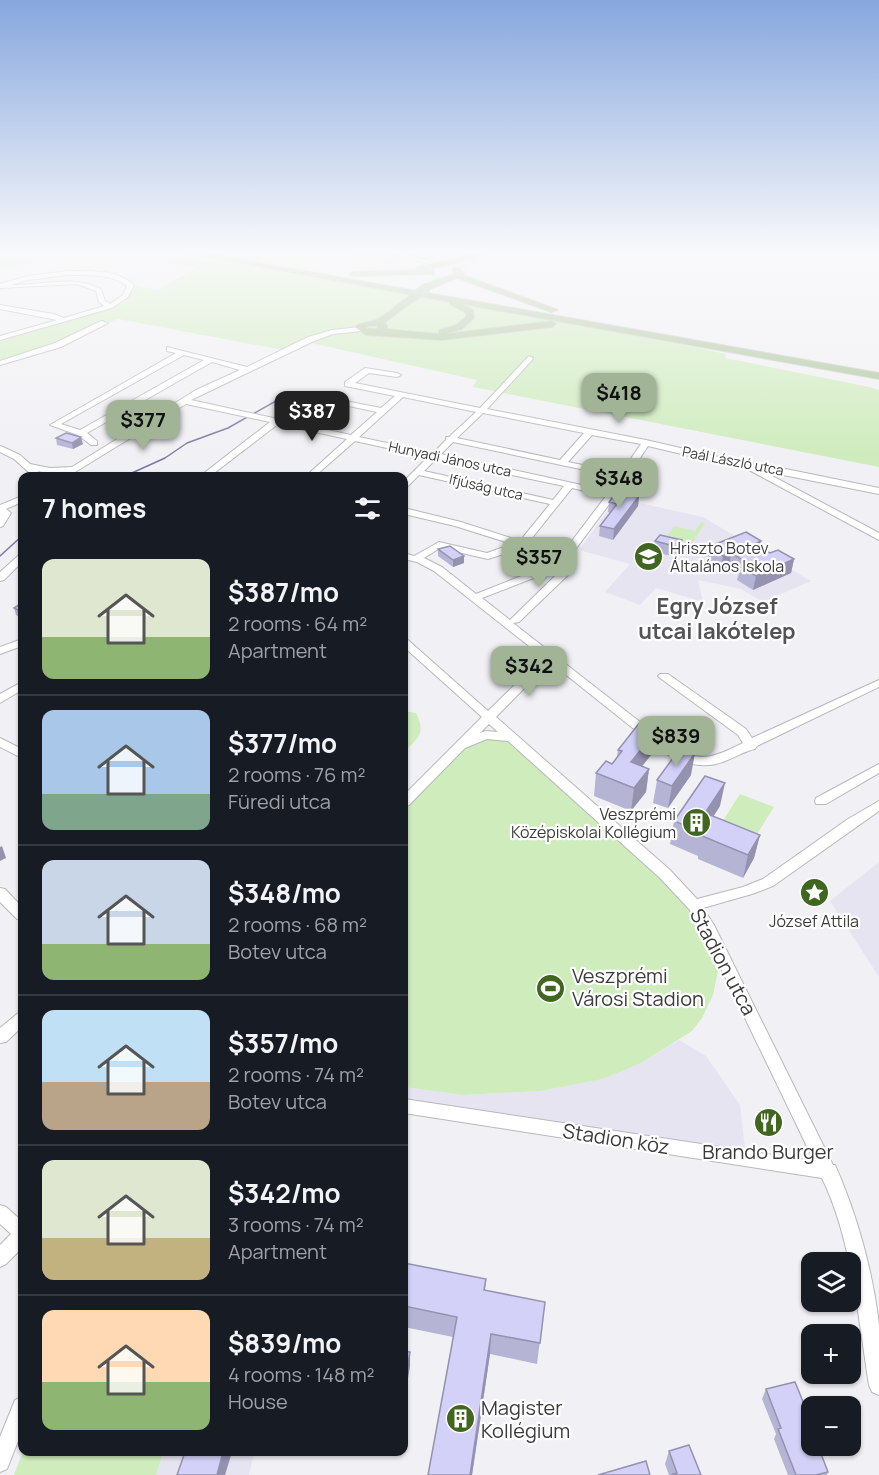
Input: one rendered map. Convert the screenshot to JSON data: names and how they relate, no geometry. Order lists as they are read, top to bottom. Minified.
{"streets":{"street":["Hunyadi János utca","Paál László utca","Ifjúság utca","Stadion utca","Stadion köz"]},"crossings":[["Stadion utca","Stadion köz"]],"districts":["Egry József utcai lakótelep"],"places":{"school or university":["Hriszto Botev Általános Iskola"],"building":["Veszprémi Középiskolai Kollégium","Magister Kollégium"],"place":["József Attila"],"sports":["Veszprémi Városi Stadion"],"restaurant":["Brando Burger"]},"page":{"price":["$418","$387","$377","$348","$357","$342","$839"],"heading":"7 homes","list":[{"name":"$387/mo","note":"2 rooms · 64 m² · Apartment"},{"name":"$377/mo","note":"2 rooms · 76 m² · Füredi utca"},{"name":"$348/mo","note":"2 rooms · 68 m² · Botev utca"},{"name":"$357/mo","note":"2 rooms · 74 m² · Botev utca"},{"name":"$342/mo","note":"3 rooms · 74 m² · Apartment"},{"name":"$839/mo","note":"4 rooms · 148 m² · House"}],"map_buttons":["+","−"]}}
